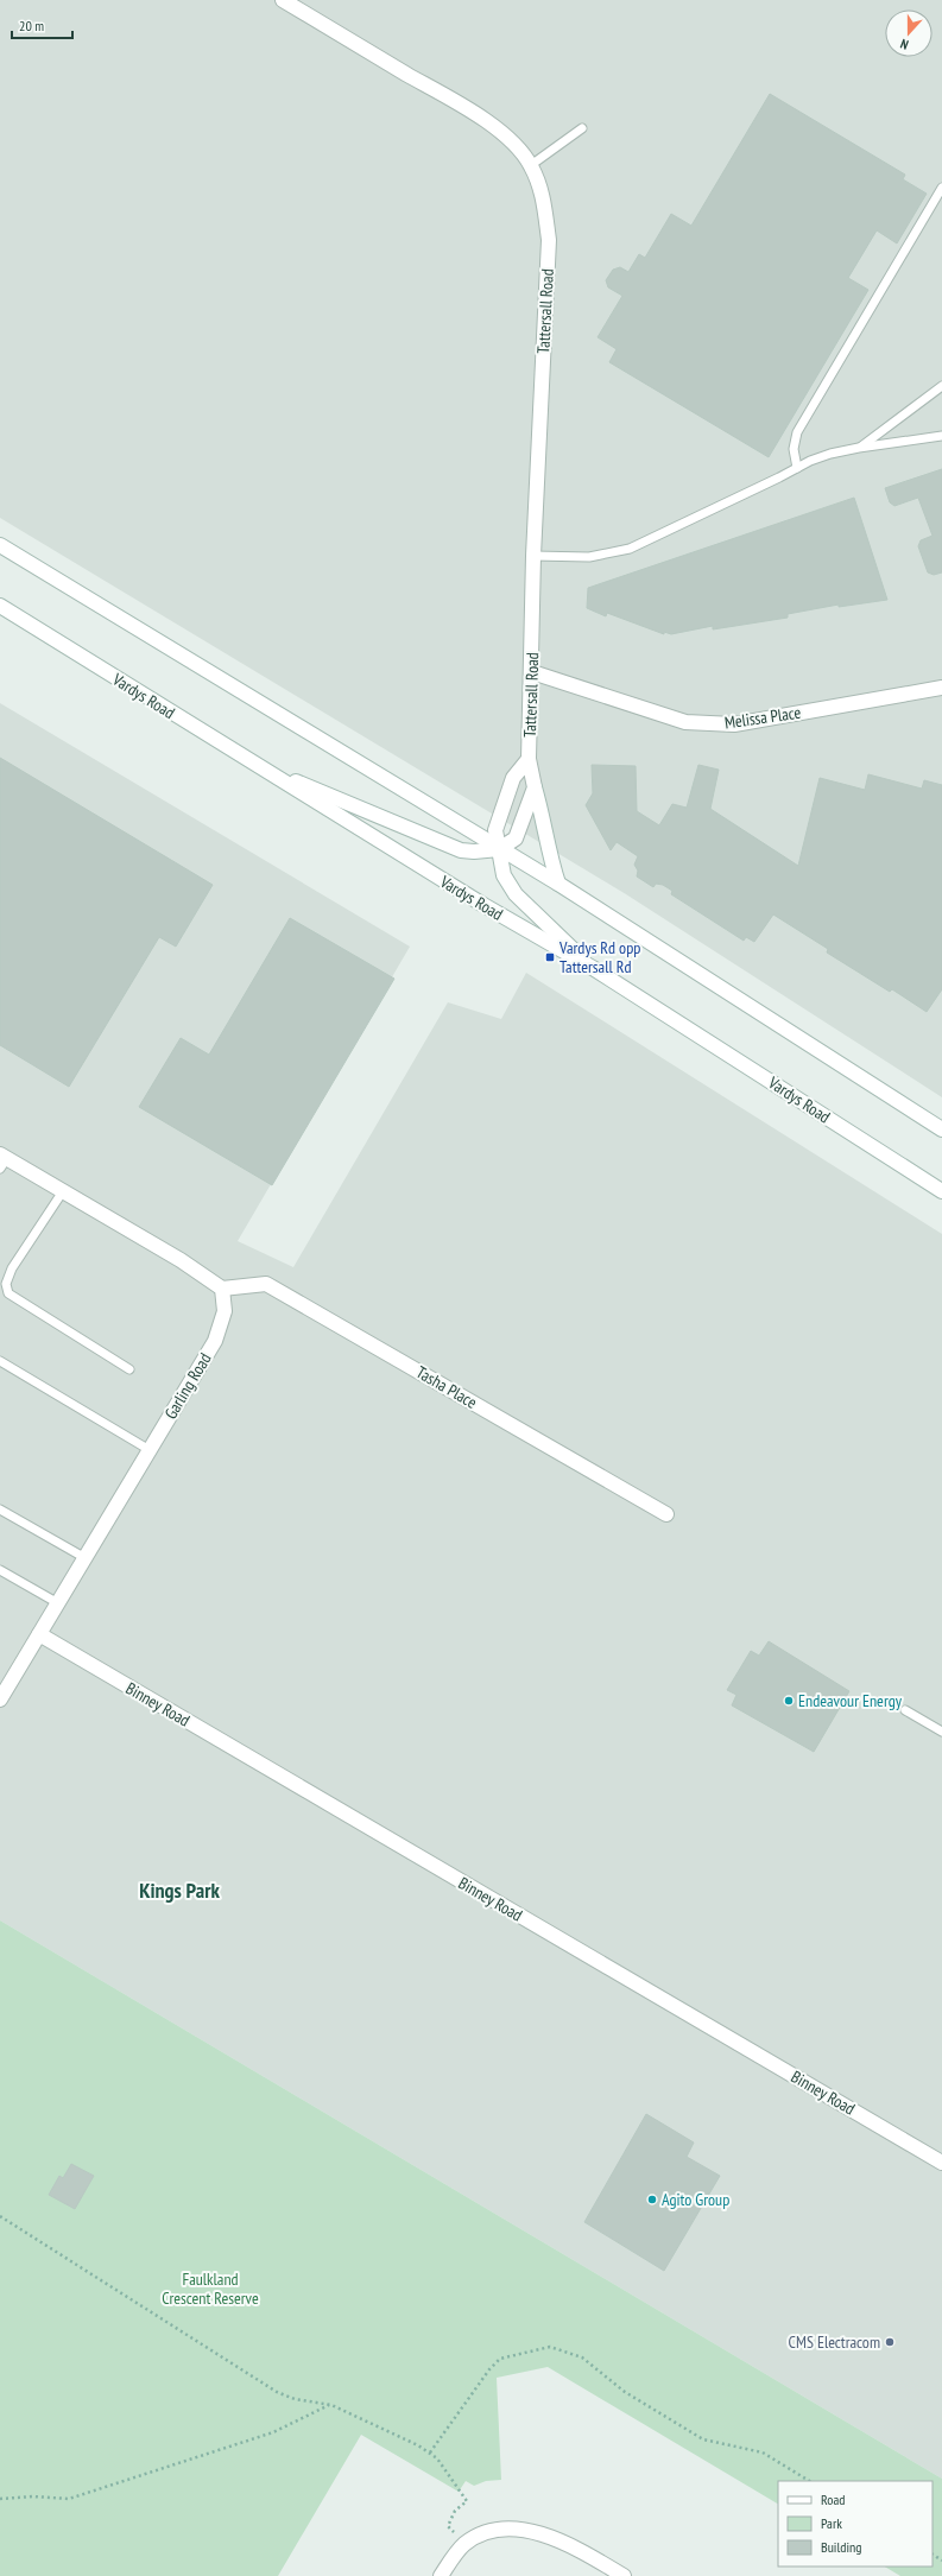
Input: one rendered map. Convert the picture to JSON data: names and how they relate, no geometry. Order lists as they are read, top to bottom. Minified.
{"streets":{"street":["Tattersall Road","Vardys Road","Melissa Place","Garling Road","Tasha Place","Binney Road"]},"crossings":[["Tattersall Road","Vardys Road"],["Tattersall Road","Melissa Place"],["Garling Road","Tasha Place"],["Garling Road","Binney Road"]],"districts":["Kings Park"],"parks":["Faulkland Crescent Reserve"],"places":{"transit":["Vardys Rd opp Tattersall Rd"],"other":["Endeavour Energy","Agito Group","CMS Electracom"]},"legend":["Road","Park","Building"],"scale_bar":"20 m","north":"bottom"}
